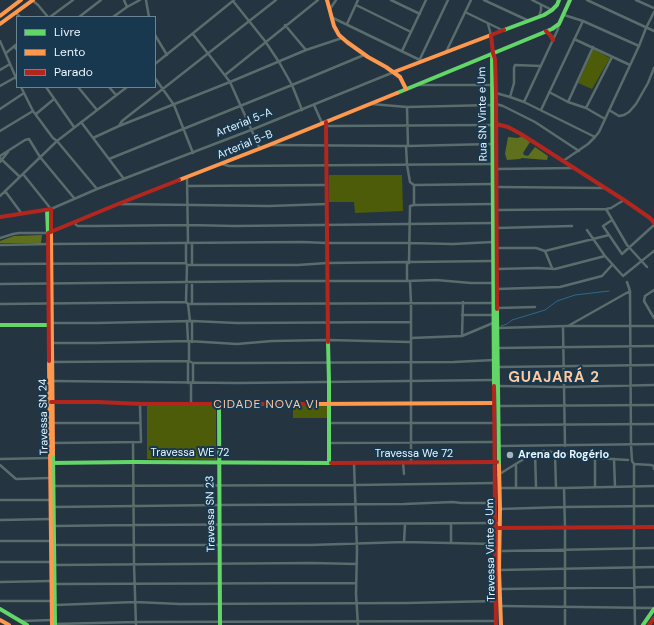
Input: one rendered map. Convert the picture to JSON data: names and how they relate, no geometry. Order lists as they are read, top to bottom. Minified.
{"streets":{"main road":["Rua SN Vinte e Um","Arterial 5-A","Arterial 5-B","Travessa SN 24","Travessa WE 72","Travessa We 72","Travessa SN 23","Travessa Vinte e Um"]},"crossings":[["Rua SN Vinte e Um","Arterial 5-B"],["Rua SN Vinte e Um","Travessa We 72"],["Rua SN Vinte e Um","Travessa Vinte e Um"],["Arterial 5-A","Travessa SN 24"],["Arterial 5-B","Travessa SN 24"],["Travessa SN 24","Travessa WE 72"],["Travessa WE 72","Travessa We 72"],["Travessa WE 72","Travessa SN 23"]],"districts":["GUAJARÁ 2","CIDADE NOVA VI"],"places":["Arena do Rogério"],"legend":["Livre","Lento","Parado"]}
